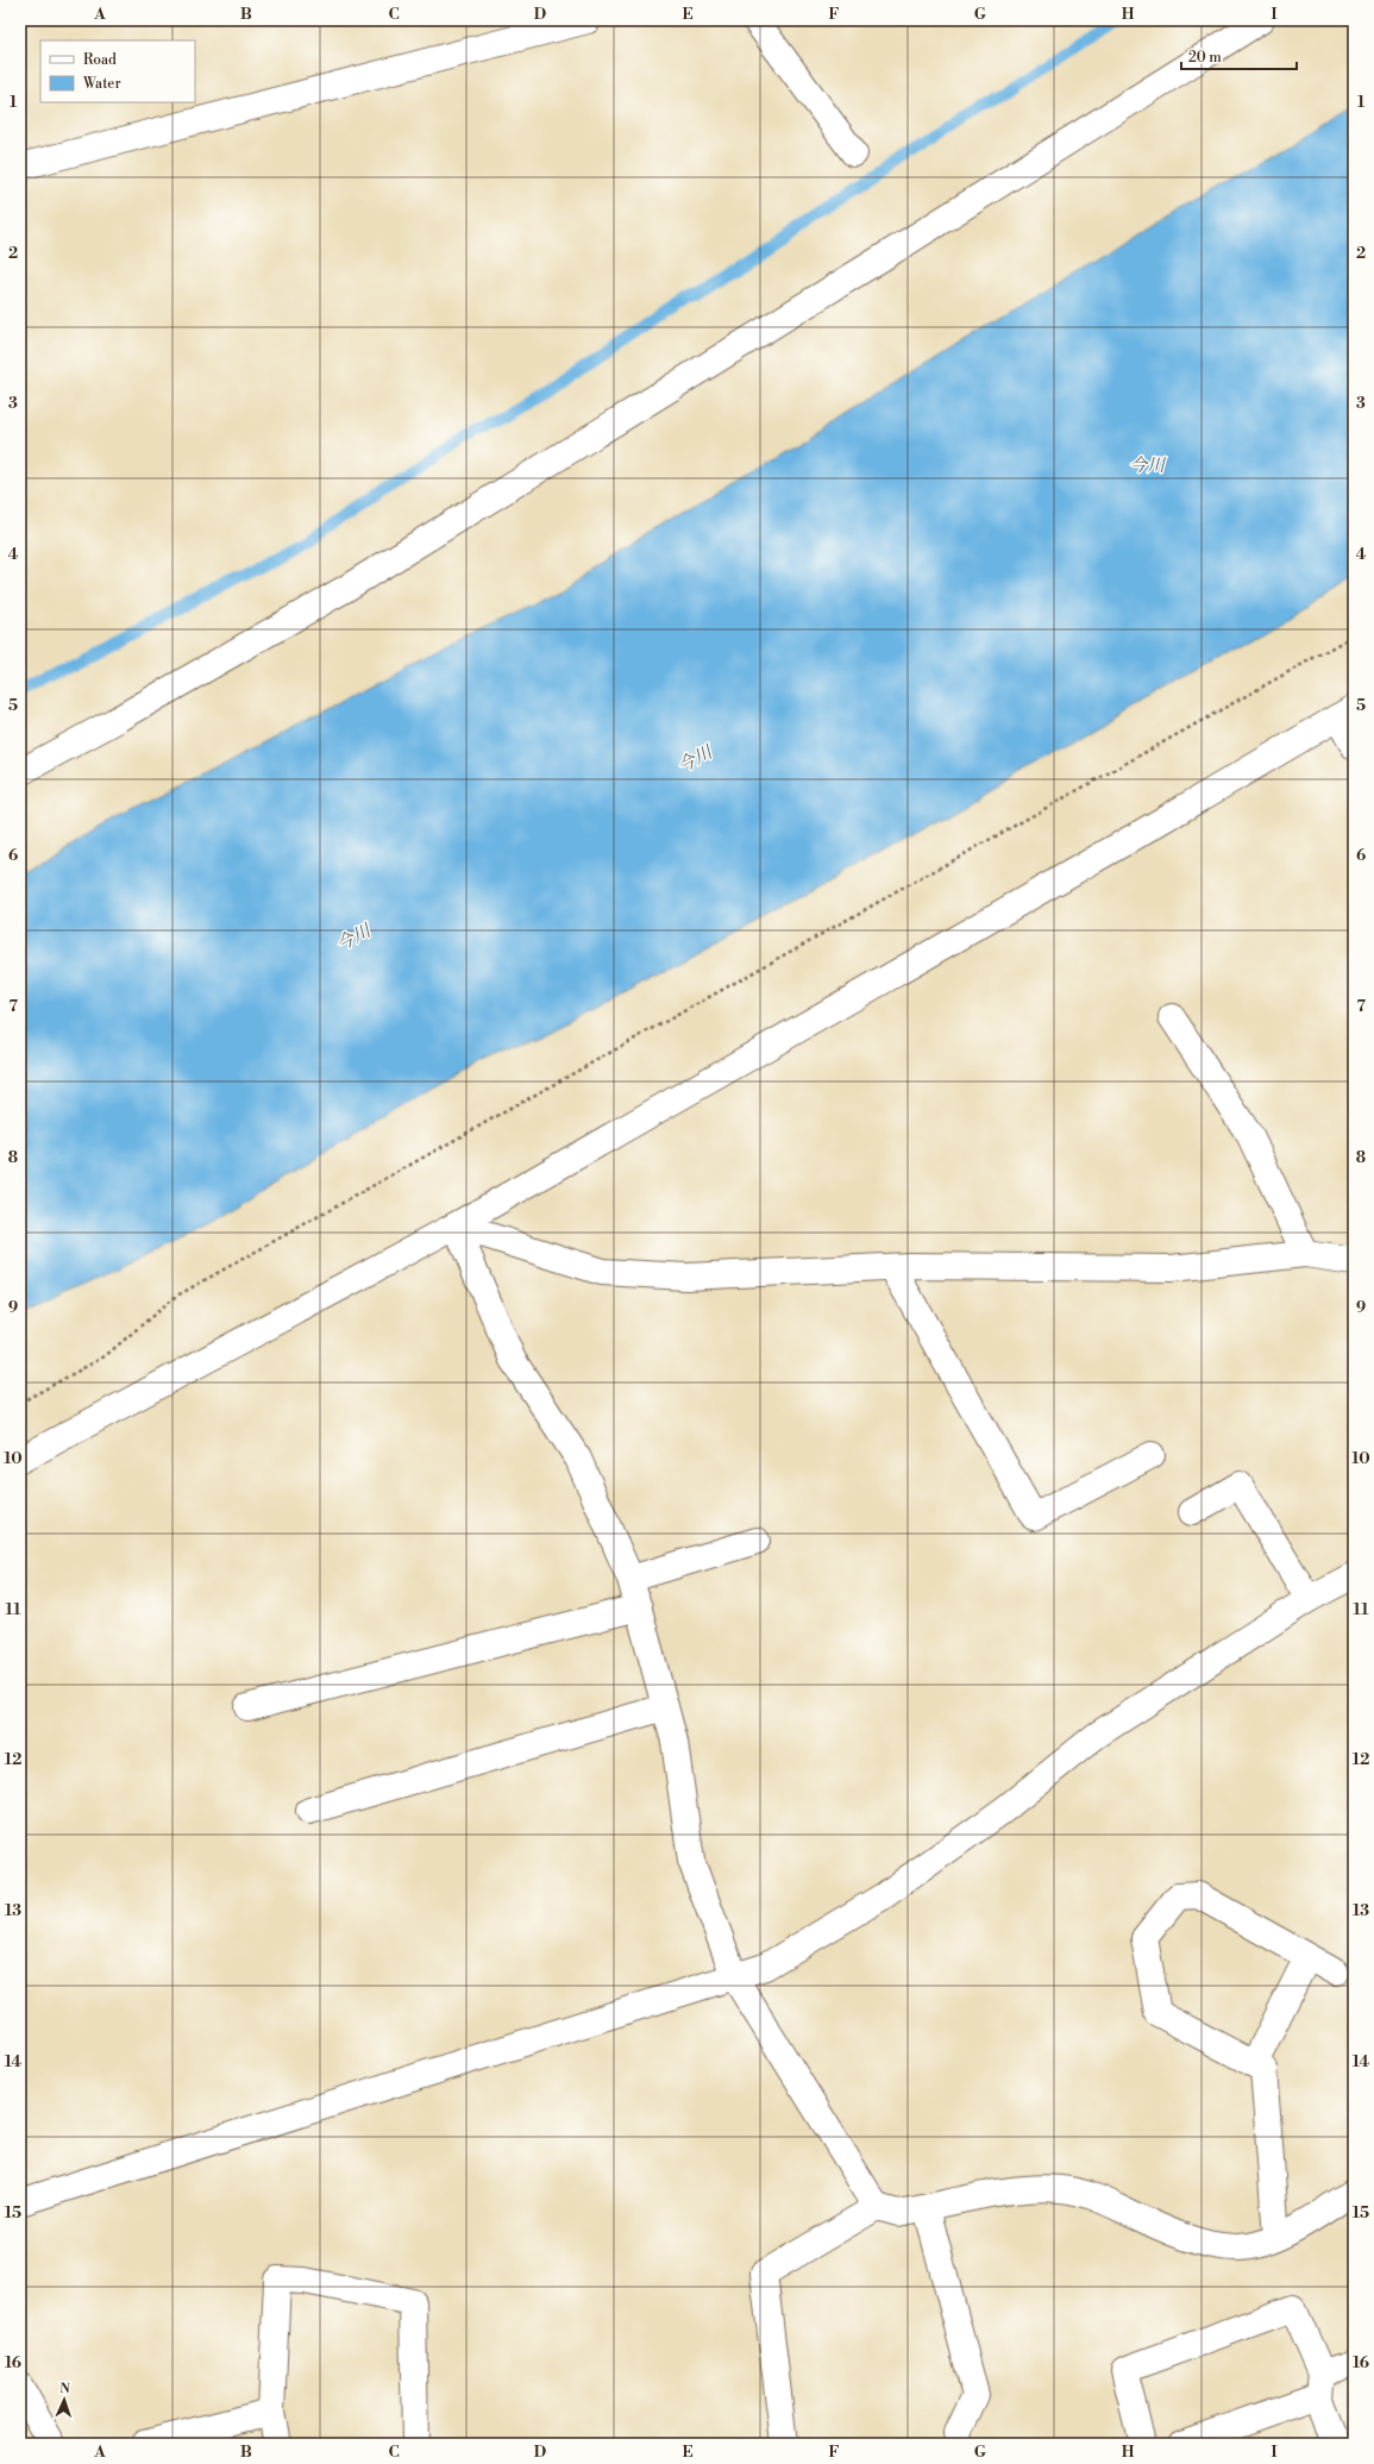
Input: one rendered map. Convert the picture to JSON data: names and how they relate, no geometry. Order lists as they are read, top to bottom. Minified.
{"water":["今川"],"legend":["Road","Water"],"scale_bar":"20 m","north":"top","grid":{"columns":["A","B","C","D","E","F","G","H","I"],"rows":["1","2","3","4","5","6","7","8","9","10","11","12","13","14","15","16"]}}
